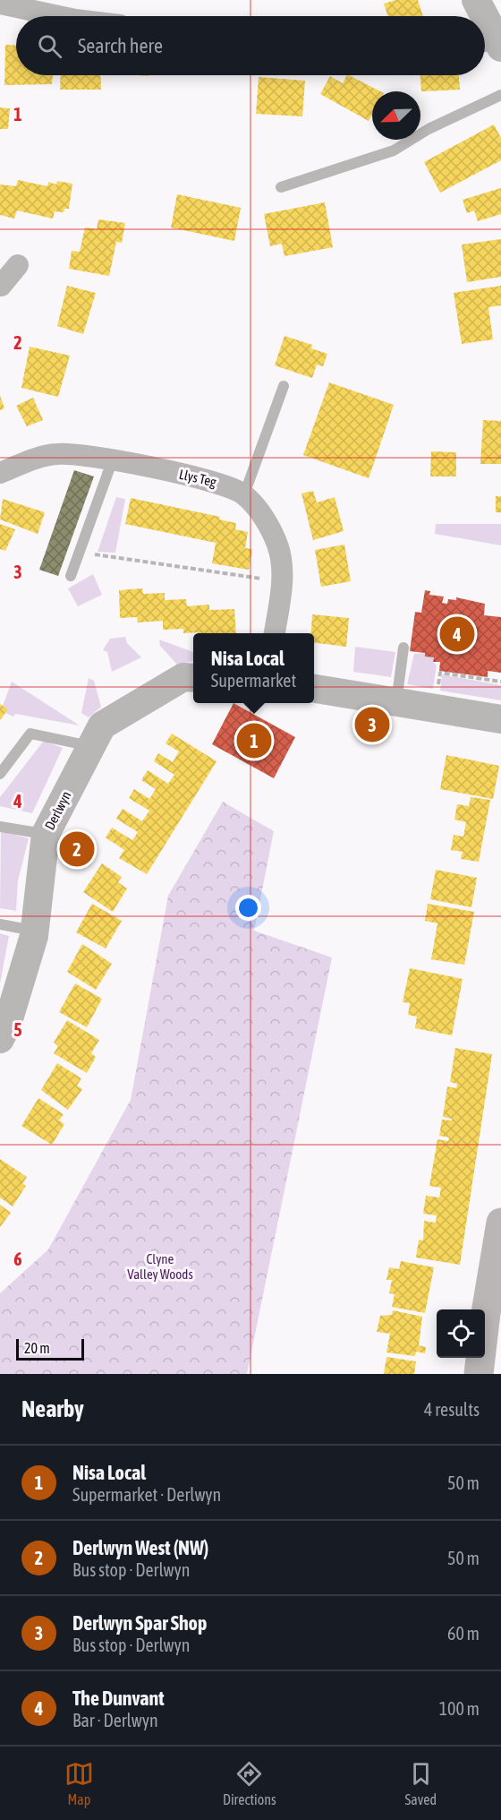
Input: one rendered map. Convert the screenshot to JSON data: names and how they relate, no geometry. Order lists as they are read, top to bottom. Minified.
{"streets":{"street":["Llys Teg","Derlwyn"]},"parks":["Clyne Valley Woods"],"scale_bar":"20 m","north":"bottom left","page":{"search":"Search here","pins":["4","3","1","2"],"popup":["Nisa Local","Supermarket"],"scale":"20 m","heading":["Nearby","4 results"],"list":[{"mark":"1","name":"Nisa Local","note":"Supermarket · Derlwyn","value":"50 m"},{"mark":"2","name":"Derlwyn West (NW)","note":"Bus stop · Derlwyn","value":"50 m"},{"mark":"3","name":"Derlwyn Spar Shop","note":"Bus stop · Derlwyn","value":"60 m"},{"mark":"4","name":"The Dunvant","note":"Bar · Derlwyn","value":"100 m"}],"nav":["Map","Directions","Saved"]},"grid":{"rows":["1","2","3","4","5","6"]}}
